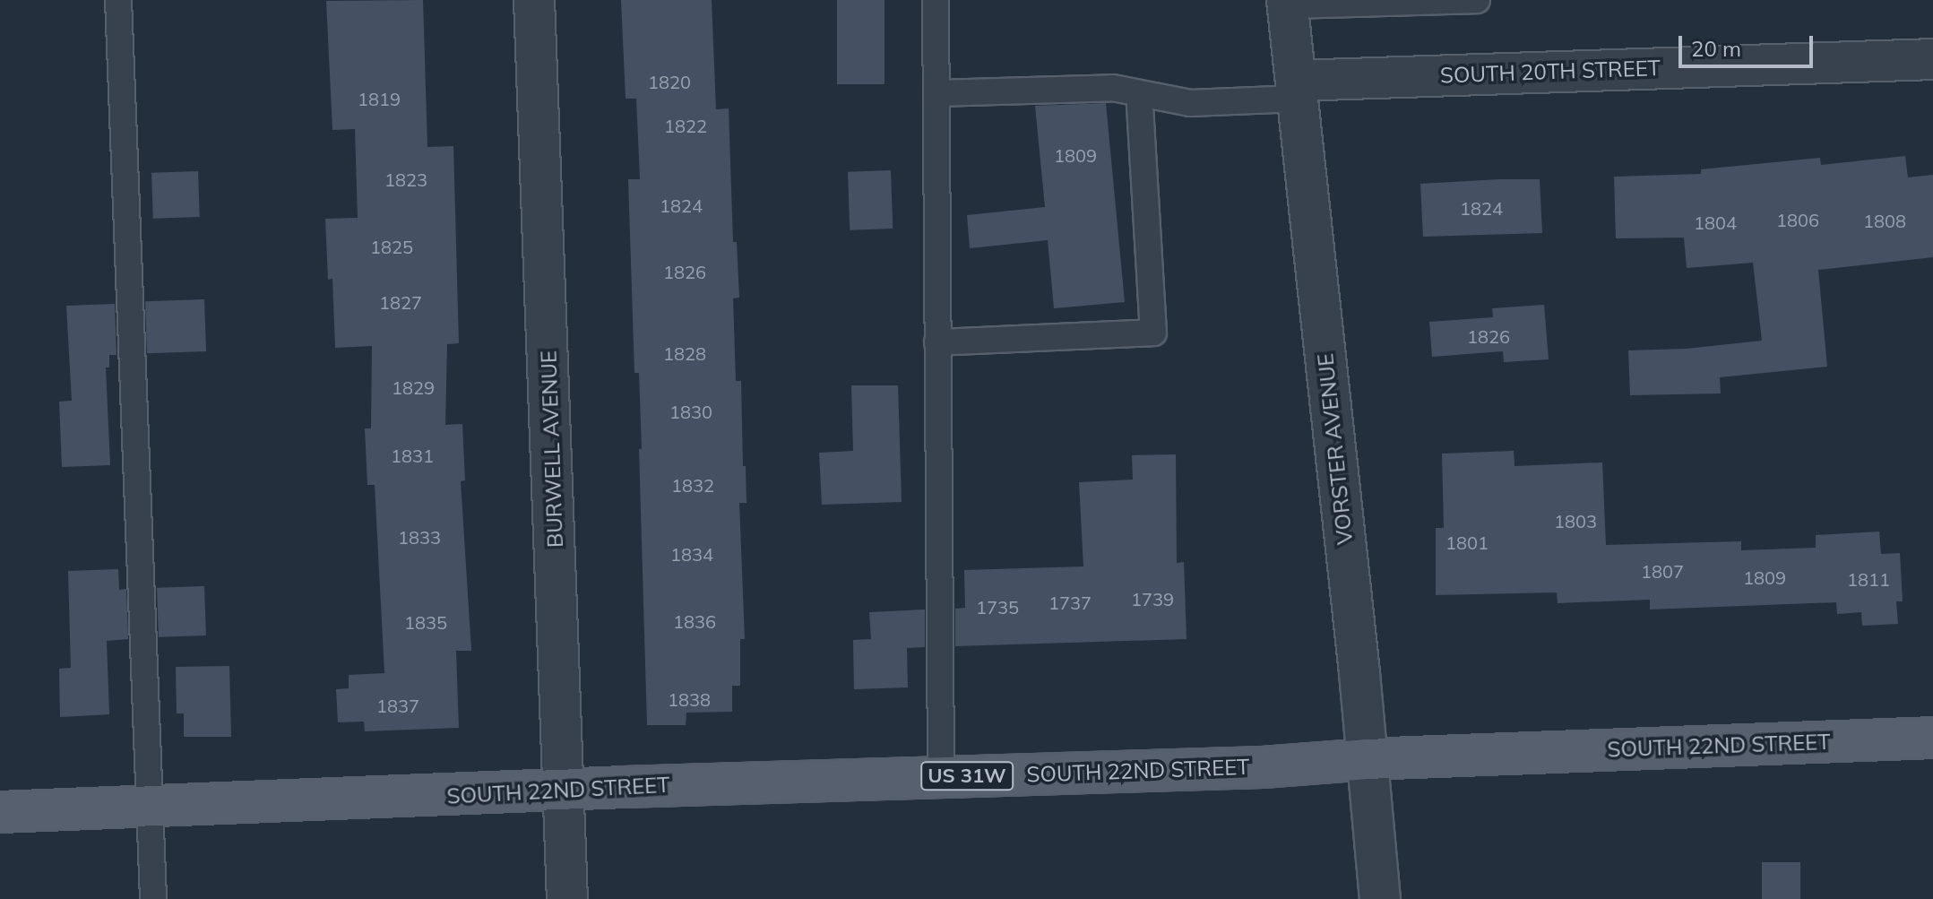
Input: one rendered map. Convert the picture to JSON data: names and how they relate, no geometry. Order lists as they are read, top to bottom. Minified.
{"streets":{"main road":["SOUTH 22ND STREET","US 31W"],"street":["SOUTH 20TH STREET","BURWELL AVENUE","VORSTER AVENUE"]},"crossings":[["SOUTH 20TH STREET","VORSTER AVENUE"],["BURWELL AVENUE","SOUTH 22ND STREET"],["VORSTER AVENUE","SOUTH 22ND STREET"]],"house_numbers":["1820","1819","1822","1809","1823","1824","1824","1806","1808","1804","1825","1826","1827","1826","1828","1829","1830","1831","1832","1803","1833","1801","1834","1807","1809","1811","1739","1737","1735","1836","1835","1838","1837"],"scale_bar":"20 m"}
